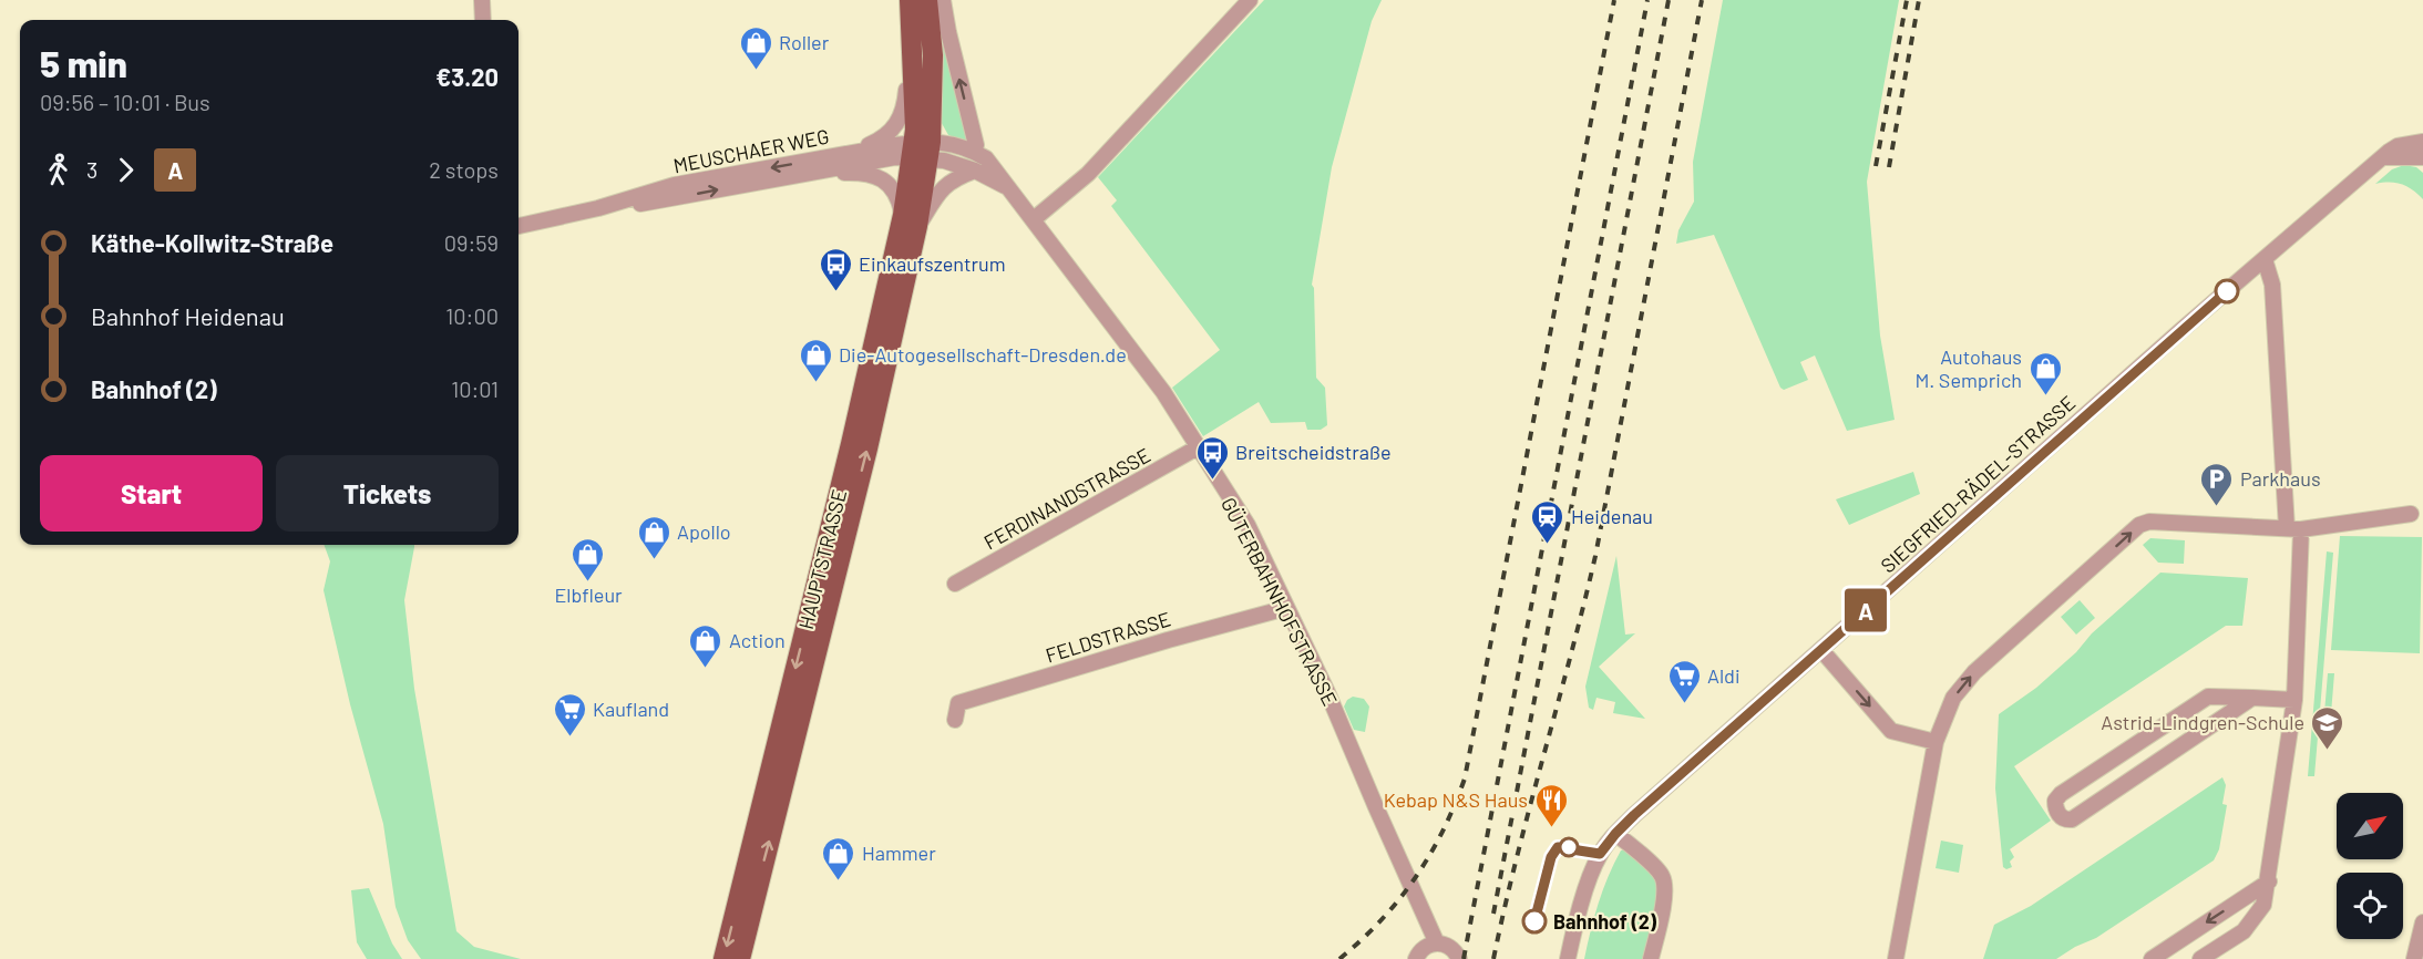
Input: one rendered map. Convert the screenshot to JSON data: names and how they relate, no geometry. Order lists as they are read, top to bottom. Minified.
{"streets":{"main road":["HAUPTSTRASSE"],"street":["MEUSCHAER WEG","SIEGFRIED-RÄDEL-STRASSE","FERDINANDSTRASSE","GÜTERBAHNHOFSTRASSE","FELDSTRASSE"]},"crossings":[["MEUSCHAER WEG","HAUPTSTRASSE"],["MEUSCHAER WEG","GÜTERBAHNHOFSTRASSE"],["FERDINANDSTRASSE","GÜTERBAHNHOFSTRASSE"],["HAUPTSTRASSE","GÜTERBAHNHOFSTRASSE"],["GÜTERBAHNHOFSTRASSE","FELDSTRASSE"]],"places":{"shop":["Roller","Die-Autogesellschaft-Dresden.de","Autohaus M. Semprich","Apollo","Elbfleur","Action","Hammer"],"bus stop":["Einkaufszentrum","Breitscheidstraße"],"parking":["Parkhaus"],"station":["Heidenau"],"supermarket":["Aldi","Kaufland"],"school or university":["Astrid-Lindgren-Schule"],"restaurant":["Kebap N&S Haus"],"other":["Bahnhof (2)"]},"lines":["bus line A"],"north":"top right","page":{"on_map":"A","heading":["5 min","09:56 – 10:01 · Bus","€3.20"],"legs":["3","A","2 stops"],"list":[{"name":"Käthe-Kollwitz-Straße","value":"09:59"},{"name":"Bahnhof Heidenau","value":"10:00"},{"name":"Bahnhof (2)","value":"10:01"}],"buttons":["Start","Tickets"]}}
